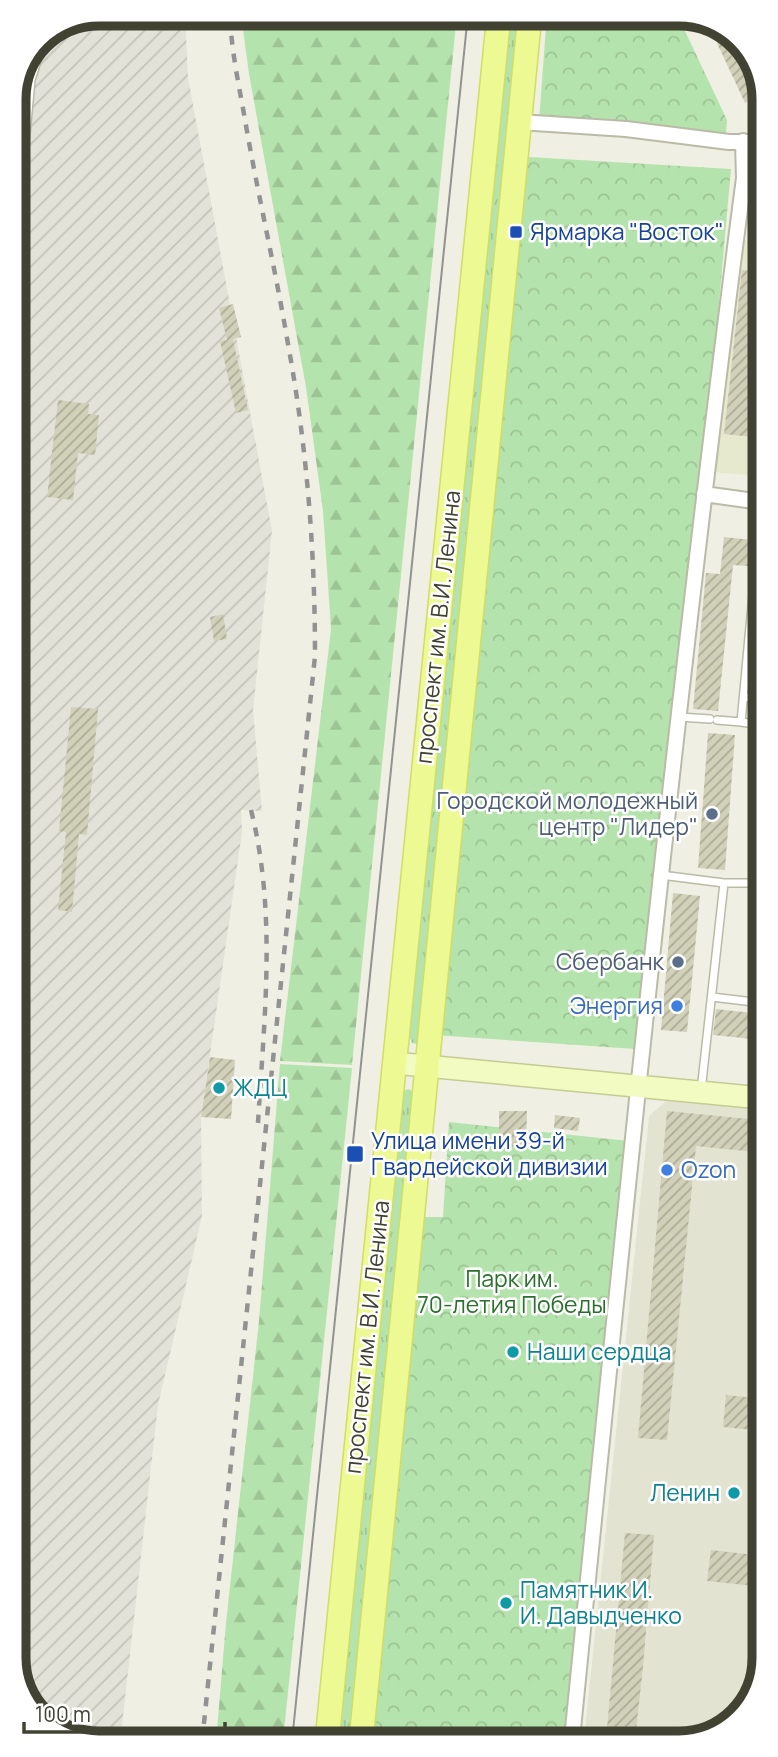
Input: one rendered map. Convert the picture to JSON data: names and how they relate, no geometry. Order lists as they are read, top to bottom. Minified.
{"streets":{"main road":["проспект им. В.И. Ленина"]},"parks":["Парк им. 70-летия Победы"],"places":{"transit":["Ярмарка \"Восток\"","Улица имени 39-й Гвардейской дивизии"],"other":["Городской молодежный центр \"Лидер\"","Сбербанк","Энергия","ЖДЦ","Ozon","Наши сердца","Ленин","Памятник И. И. Давыдченко"]},"scale_bar":"100 m"}
